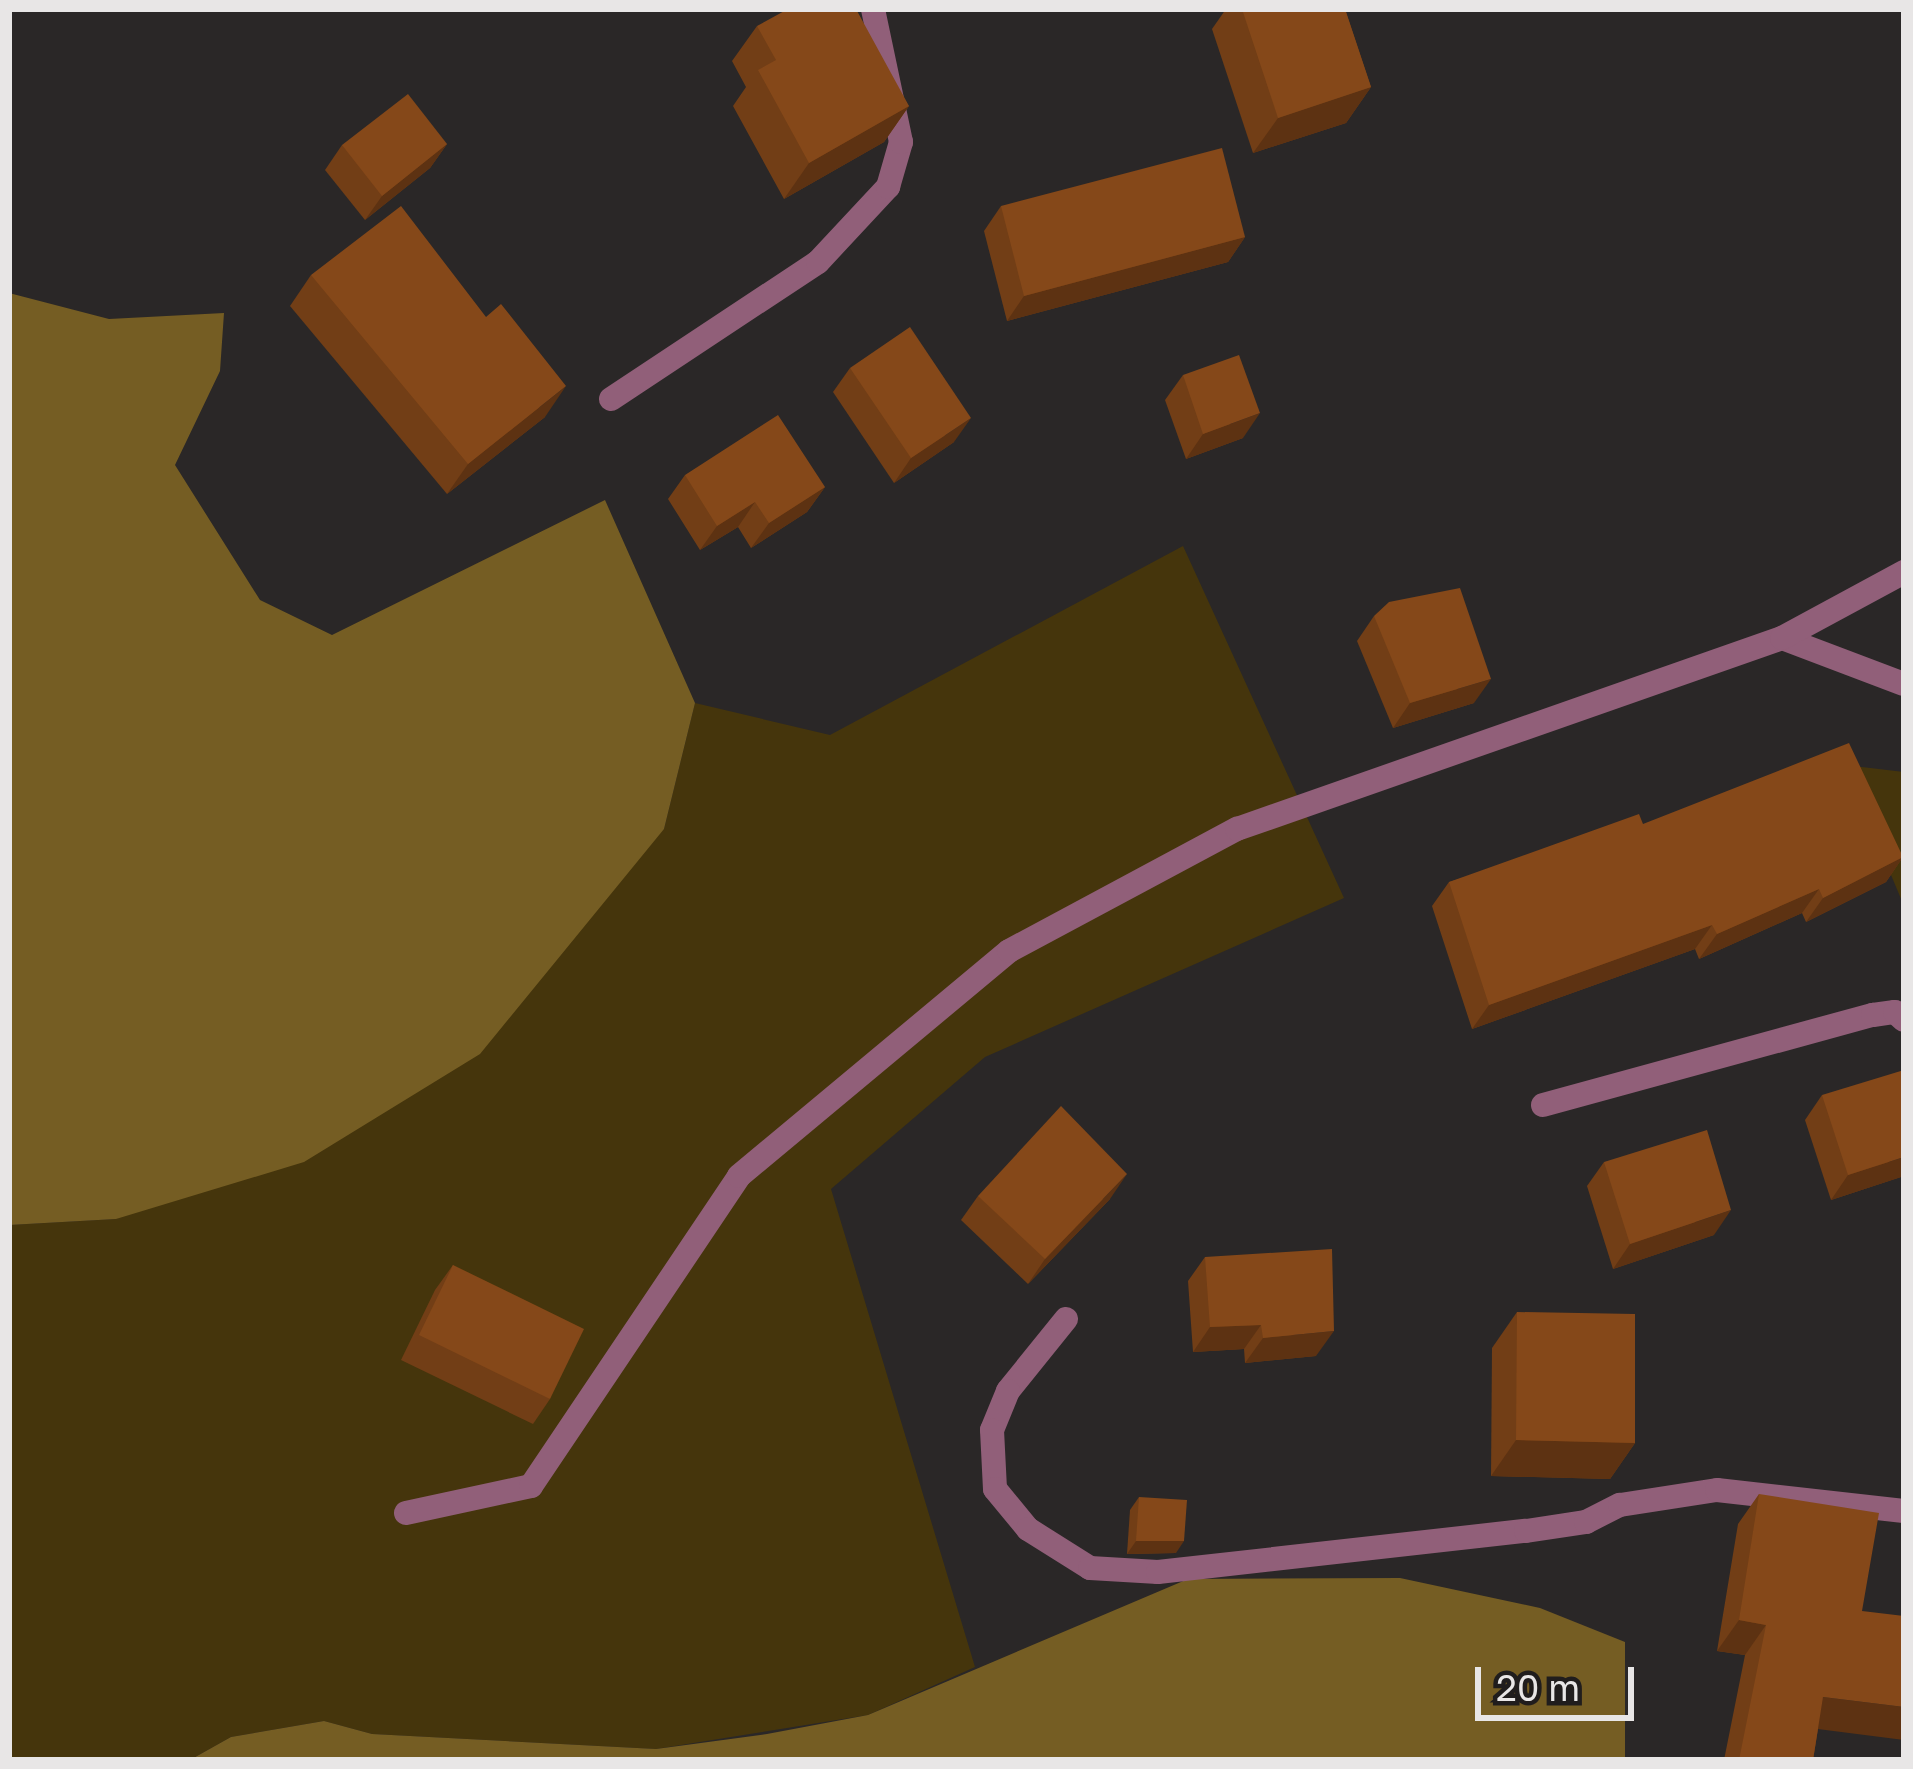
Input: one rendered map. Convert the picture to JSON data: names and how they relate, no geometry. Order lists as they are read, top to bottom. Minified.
{"scale_bar":"20 m"}
